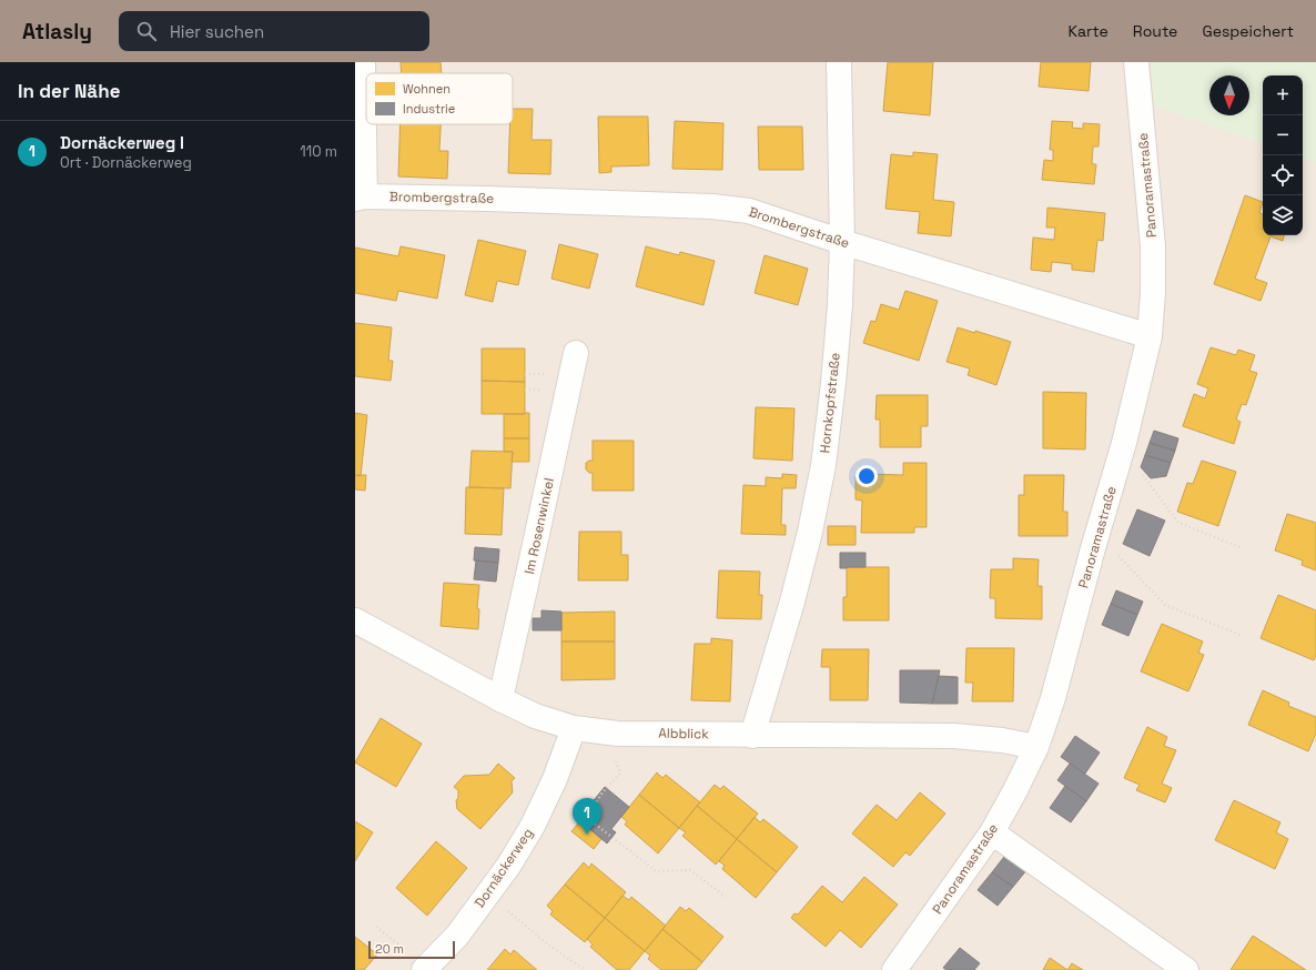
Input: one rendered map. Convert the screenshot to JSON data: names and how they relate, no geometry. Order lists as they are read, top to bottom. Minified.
{"streets":{"street":["Panoramastraße","Brombergstraße","Hornkopfstraße","Im Rosenwinkel","Albblick","Dornäckerweg"]},"crossings":[["Panoramastraße","Brombergstraße"],["Panoramastraße","Albblick"],["Brombergstraße","Hornkopfstraße"],["Hornkopfstraße","Albblick"],["Im Rosenwinkel","Albblick"],["Albblick","Dornäckerweg"]],"legend":["Wohnen","Industrie"],"scale_bar":"20 m","north":"bottom","page":{"header":"Atlasly","search":"Hier suchen","nav":["Karte","Route","Gespeichert"],"heading":"In der Nähe","map_buttons":["+","−"],"list":[{"mark":"1","name":"Dornäckerweg I","note":"Ort · Dornäckerweg","value":"110 m"}],"pins":"1","scale":"20 m"}}
